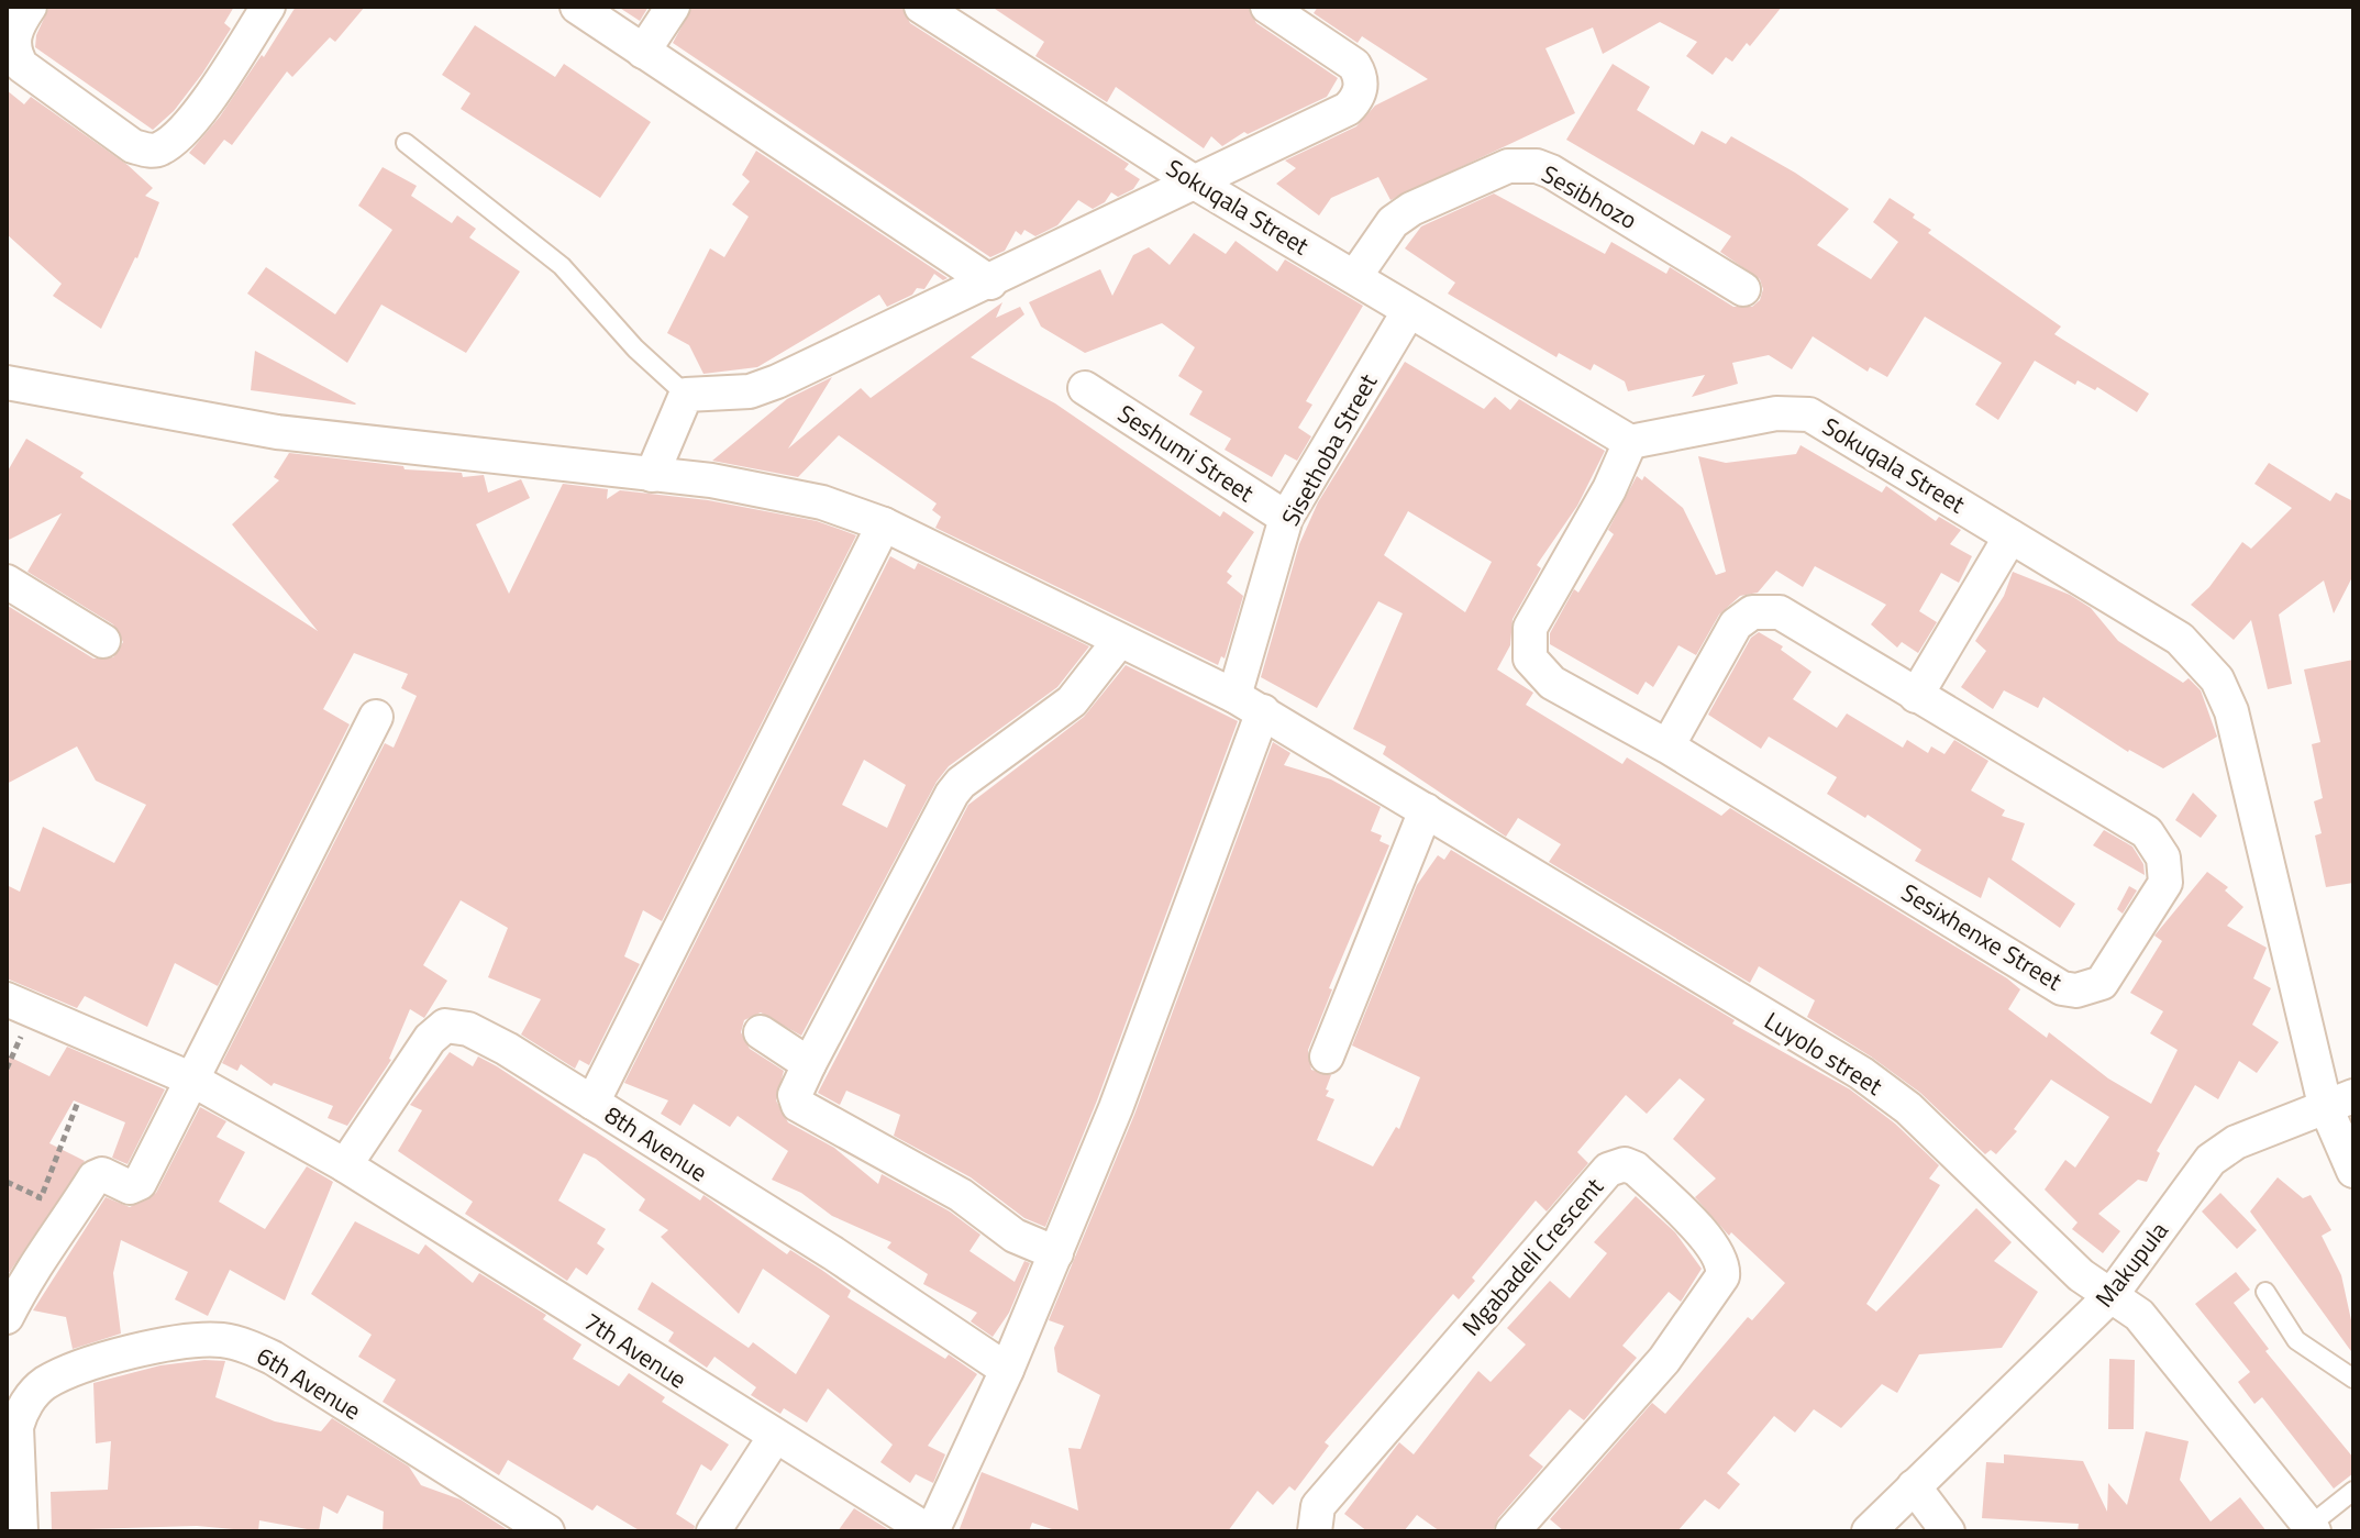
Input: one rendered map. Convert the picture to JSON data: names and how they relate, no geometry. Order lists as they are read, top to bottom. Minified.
{"streets":{"street":["Sesibhozo","Sokuqala Street","Sisethoba Street","Seshumi Street","Sesixhenxe Street","Luyolo street","8th Avenue","Mgabadeli Crescent","Makupula","7th Avenue","6th Avenue"]},"crossings":[["Sesibhozo","Sokuqala Street"],["Sokuqala Street","Sisethoba Street"],["Sokuqala Street","Sesixhenxe Street"],["Sokuqala Street","Makupula"],["Sisethoba Street","Seshumi Street"],["Sisethoba Street","Luyolo street"],["Sisethoba Street","7th Avenue"],["Luyolo street","Makupula"],["8th Avenue","7th Avenue"]]}
